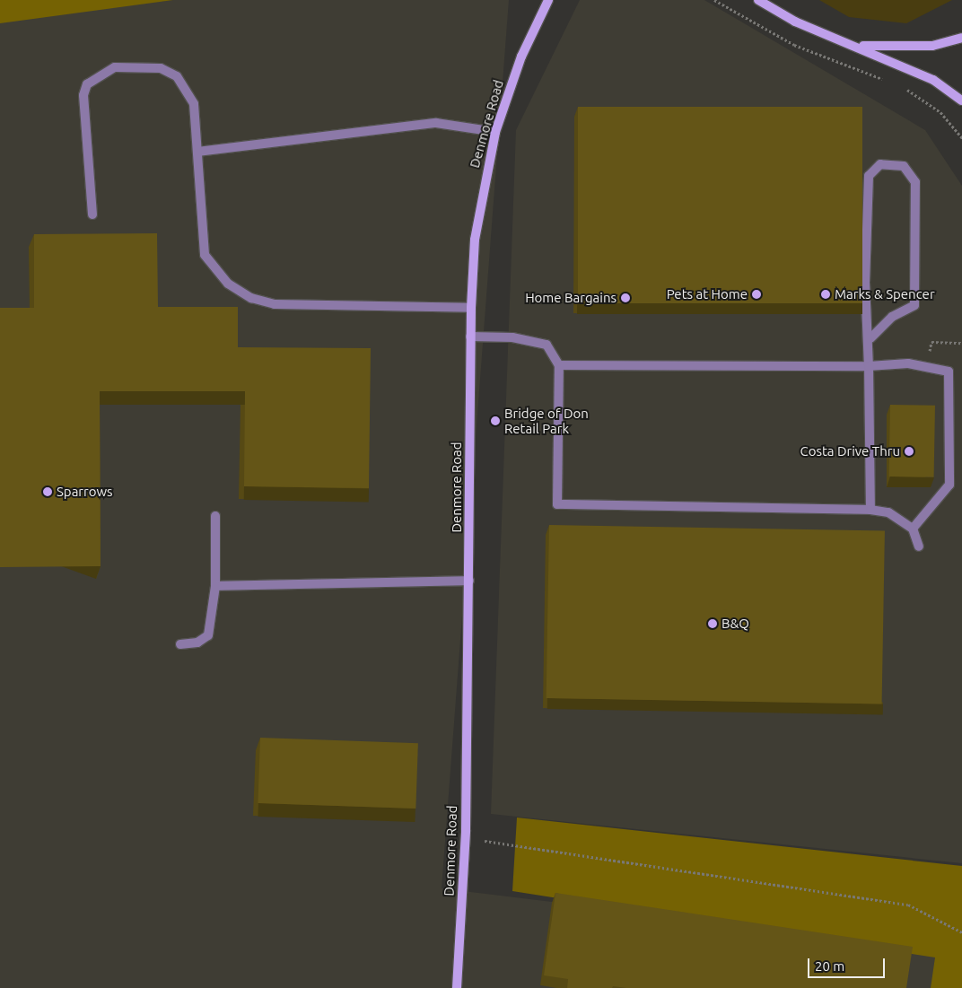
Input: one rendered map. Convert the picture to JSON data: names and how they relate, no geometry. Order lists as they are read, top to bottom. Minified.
{"streets":{"street":["Denmore Road"]},"places":["Pets at Home","Marks & Spencer","Home Bargains","Bridge of Don Retail Park","Costa Drive Thru","Sparrows","B&Q"],"scale_bar":"20 m"}
